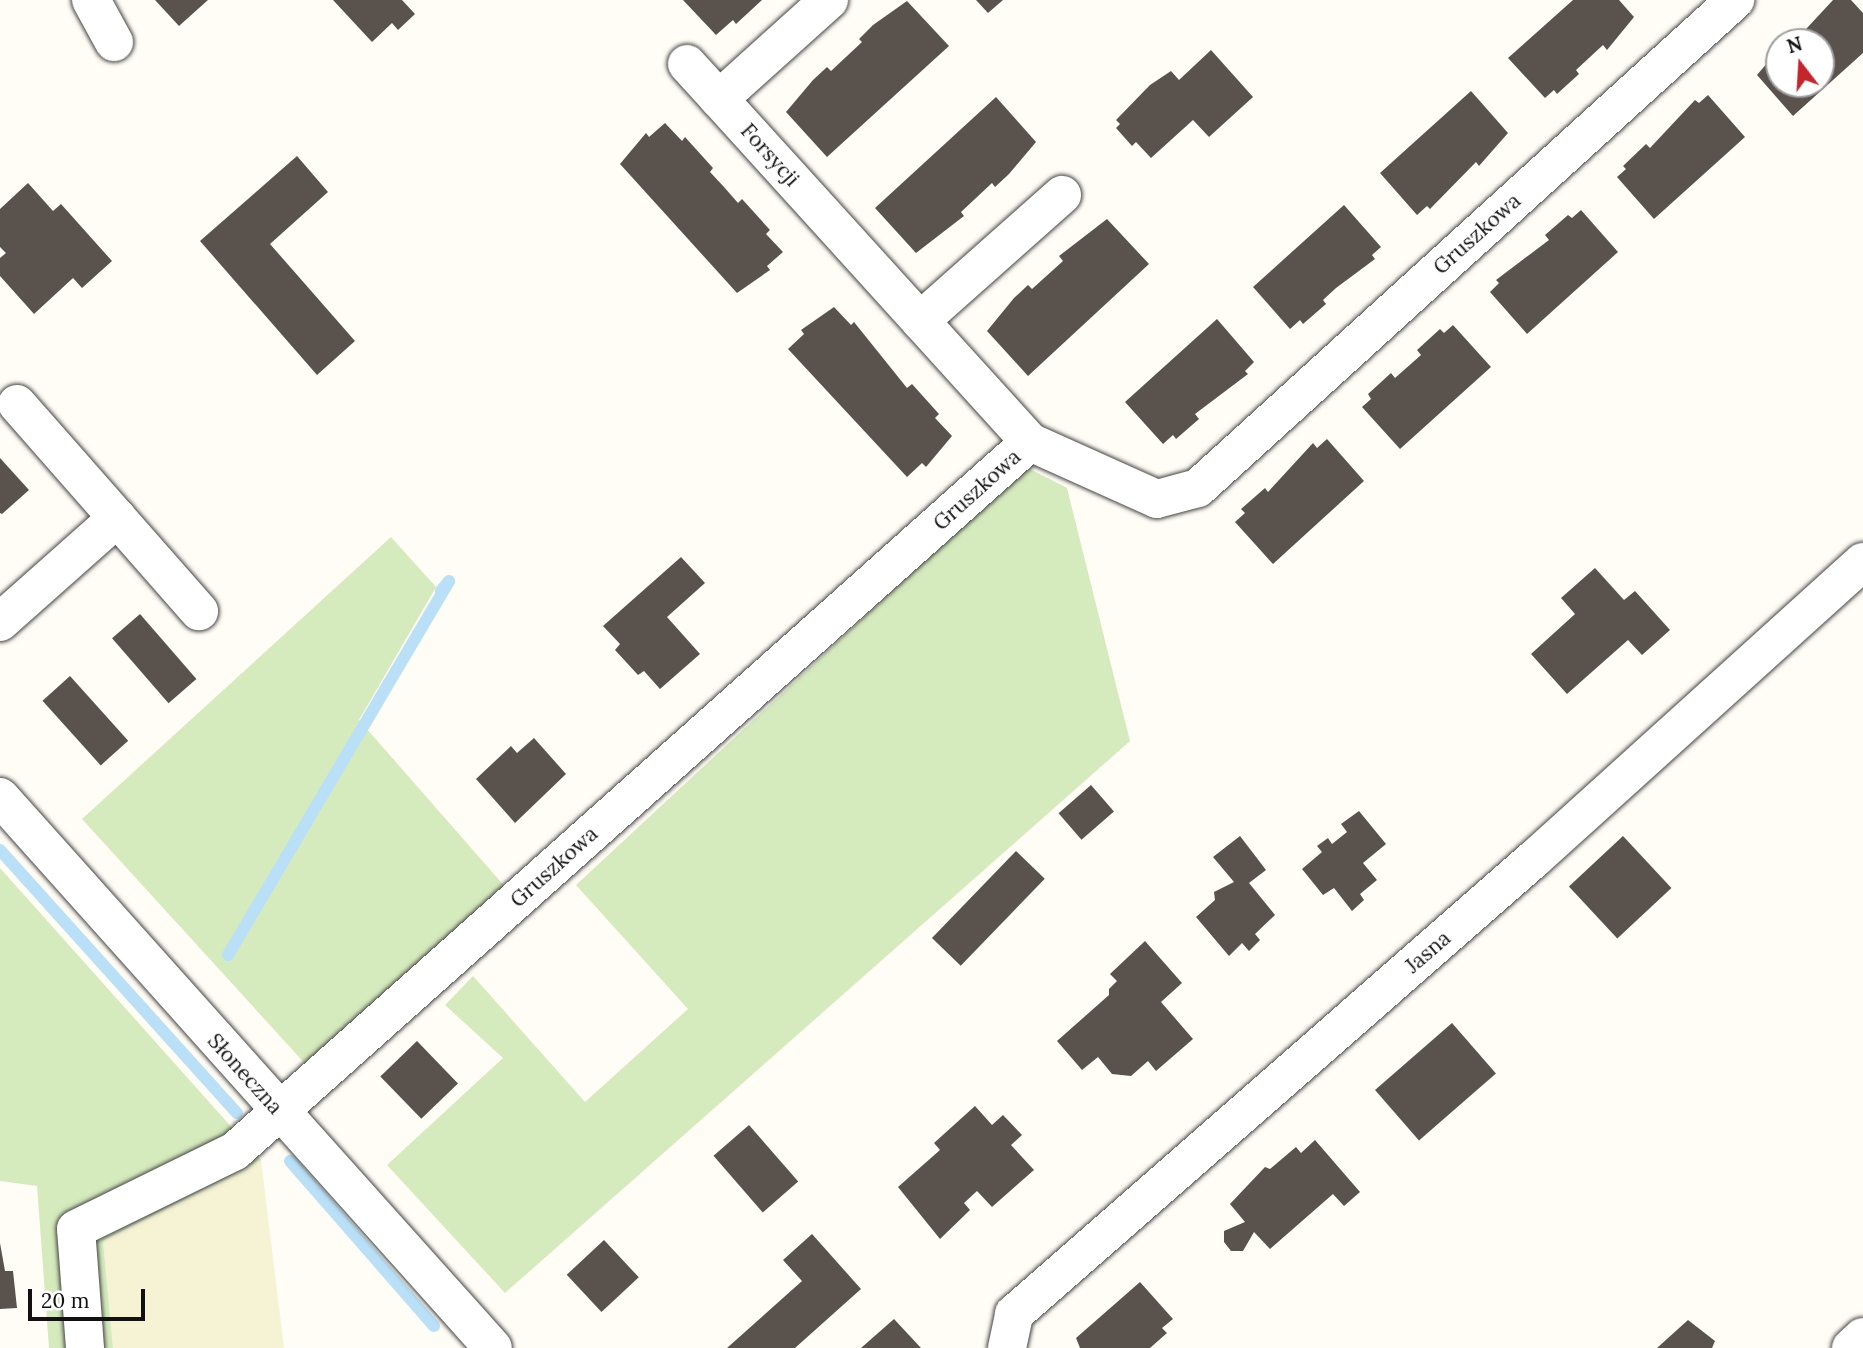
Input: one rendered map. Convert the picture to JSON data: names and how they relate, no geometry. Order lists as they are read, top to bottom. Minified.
{"streets":{"street":["Forsycji","Gruszkowa","Jasna","Słoneczna"]},"crossings":[["Forsycji","Gruszkowa"],["Gruszkowa","Słoneczna"]],"scale_bar":"20 m","north":"top"}
